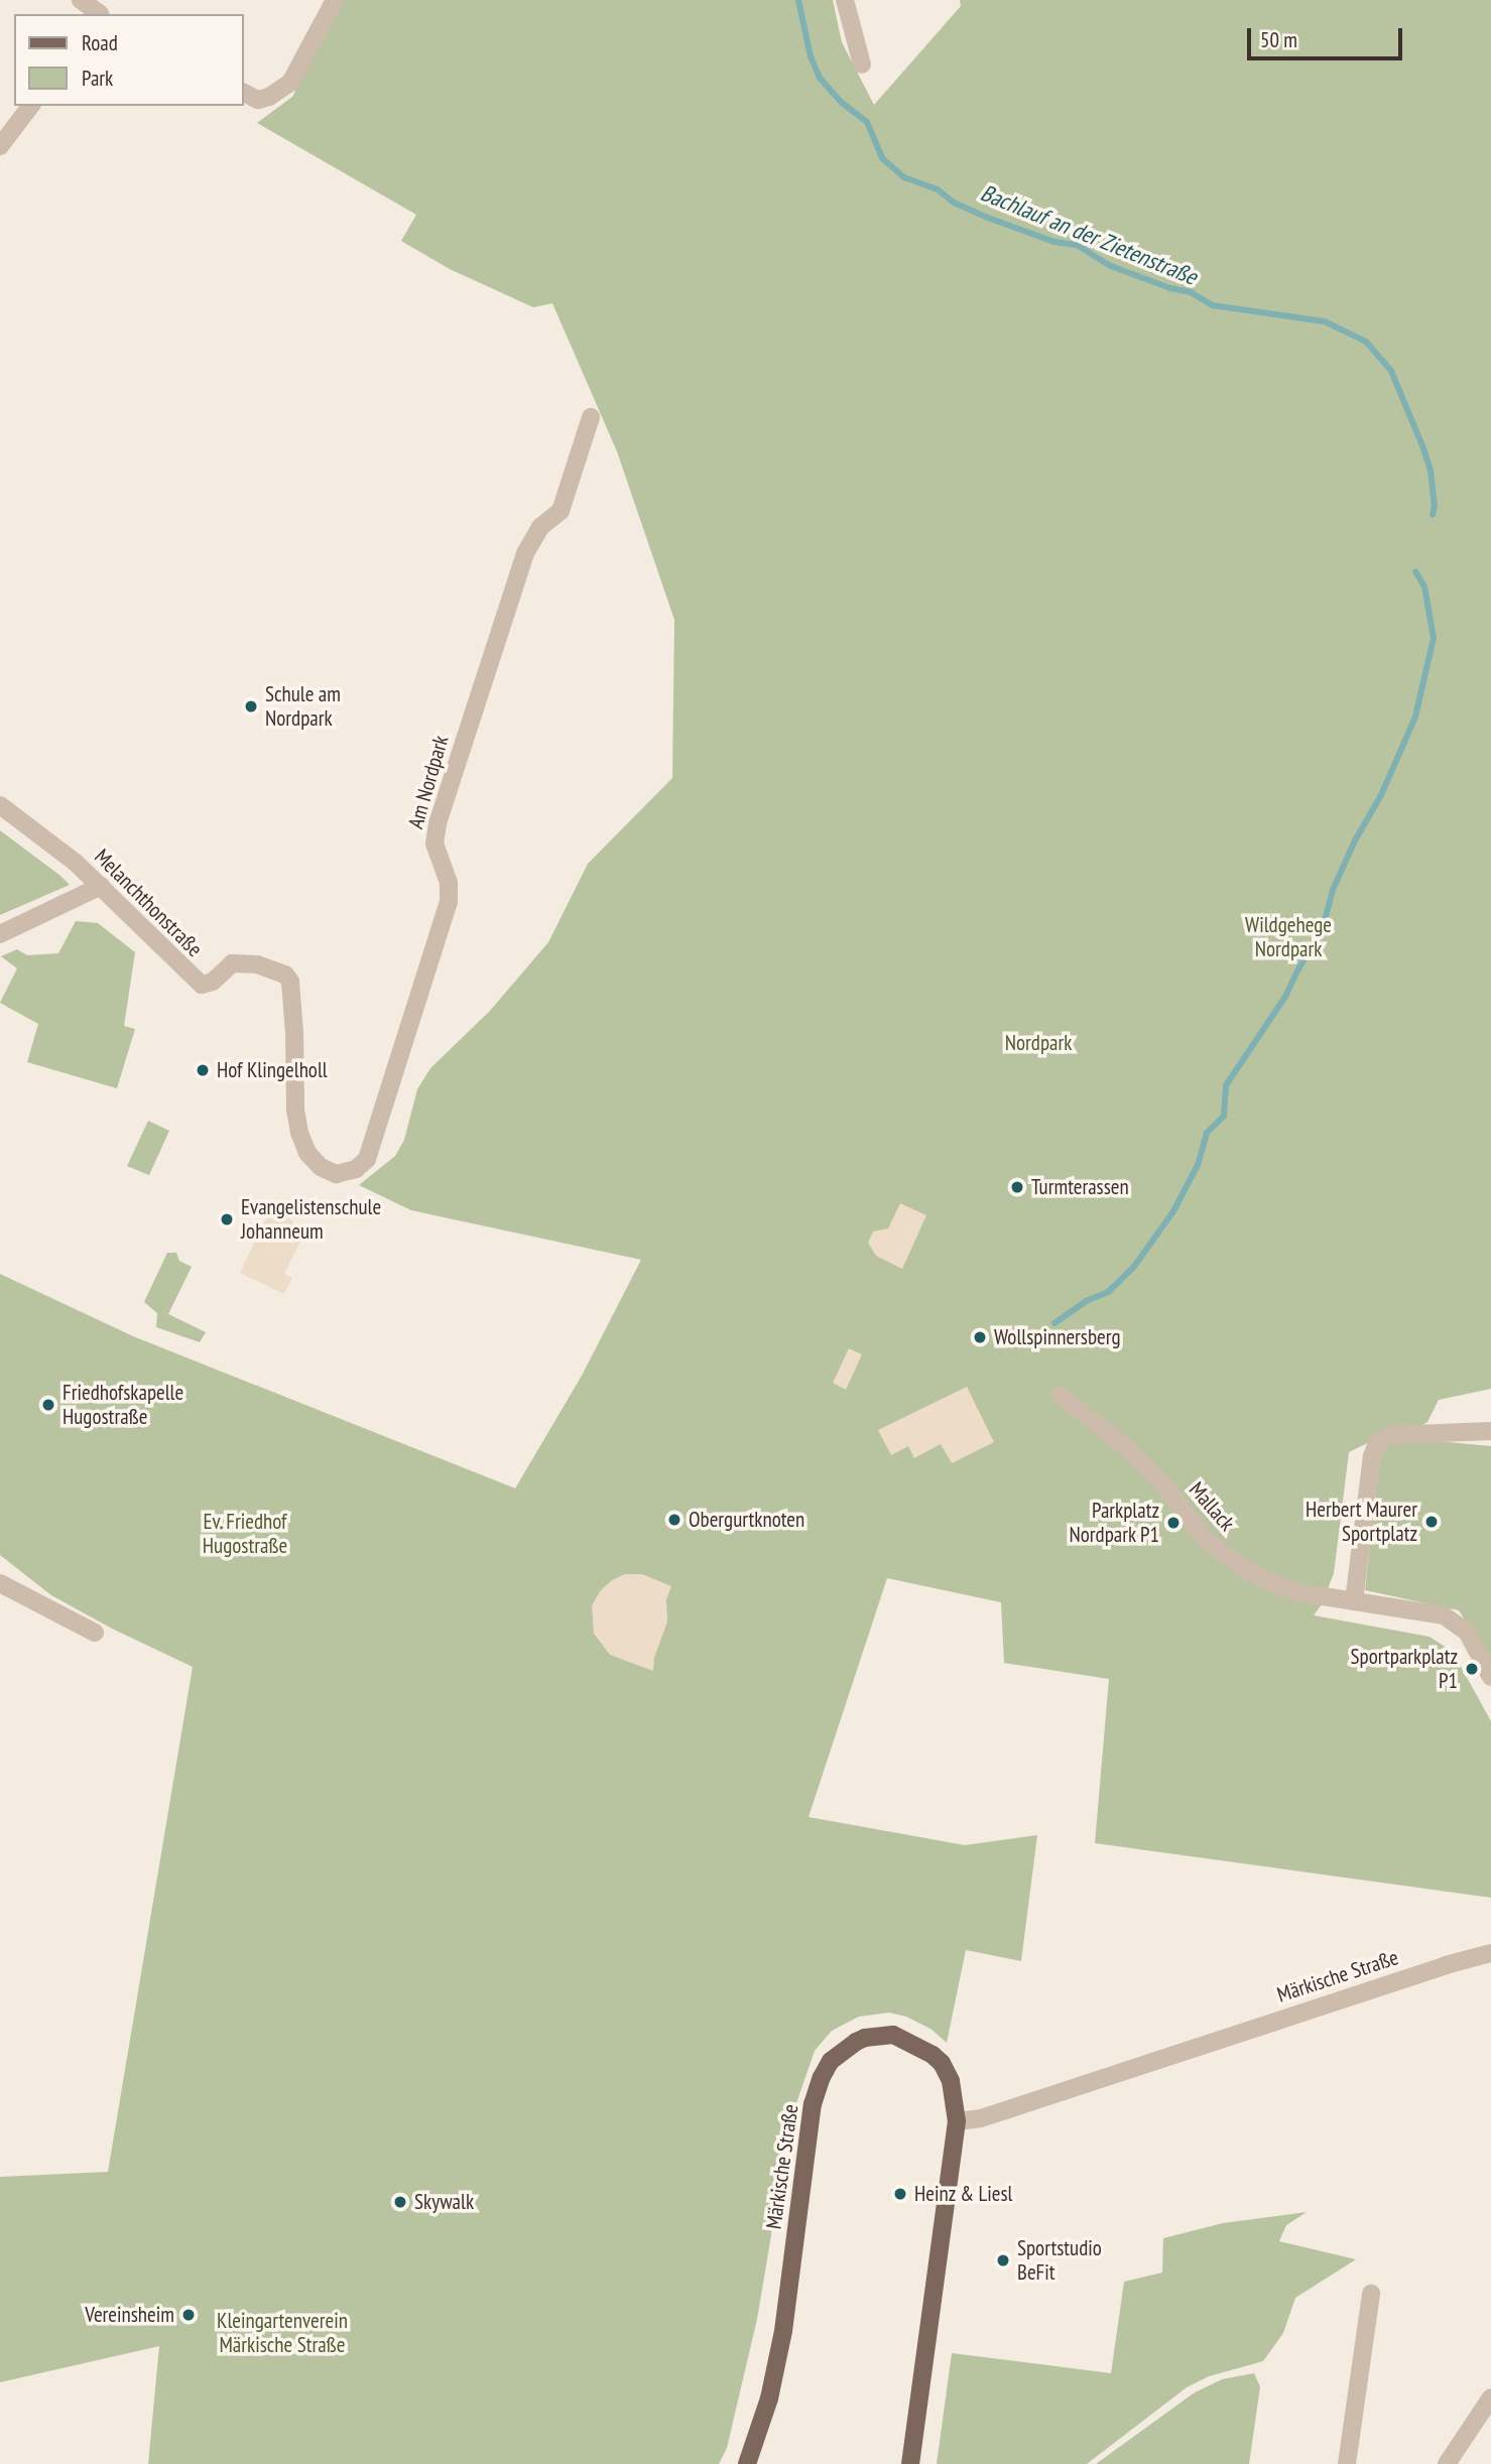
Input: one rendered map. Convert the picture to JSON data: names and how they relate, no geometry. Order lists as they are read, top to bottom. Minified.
{"streets":{"main road":["Märkische Straße"],"street":["Am Nordpark","Melanchthonstraße","Mallack"]},"crossings":[["Am Nordpark","Melanchthonstraße"]],"water":["Bachlauf an der Zietenstraße"],"parks":["Wildgehege Nordpark","Nordpark","Ev. Friedhof Hugostraße","Kleingartenverein Märkische Straße"],"places":["Schule am Nordpark","Hof Klingelholl","Turmterassen","Evangelistenschule Johanneum","Wollspinnersberg","Friedhofskapelle Hugostraße","Obergurtknoten","Herbert Maurer Sportplatz","Parkplatz Nordpark P1","Sportparkplatz P1","Heinz & Liesl","Skywalk","Sportstudio BeFit","Vereinsheim"],"legend":["Road","Park"],"scale_bar":"50 m"}
